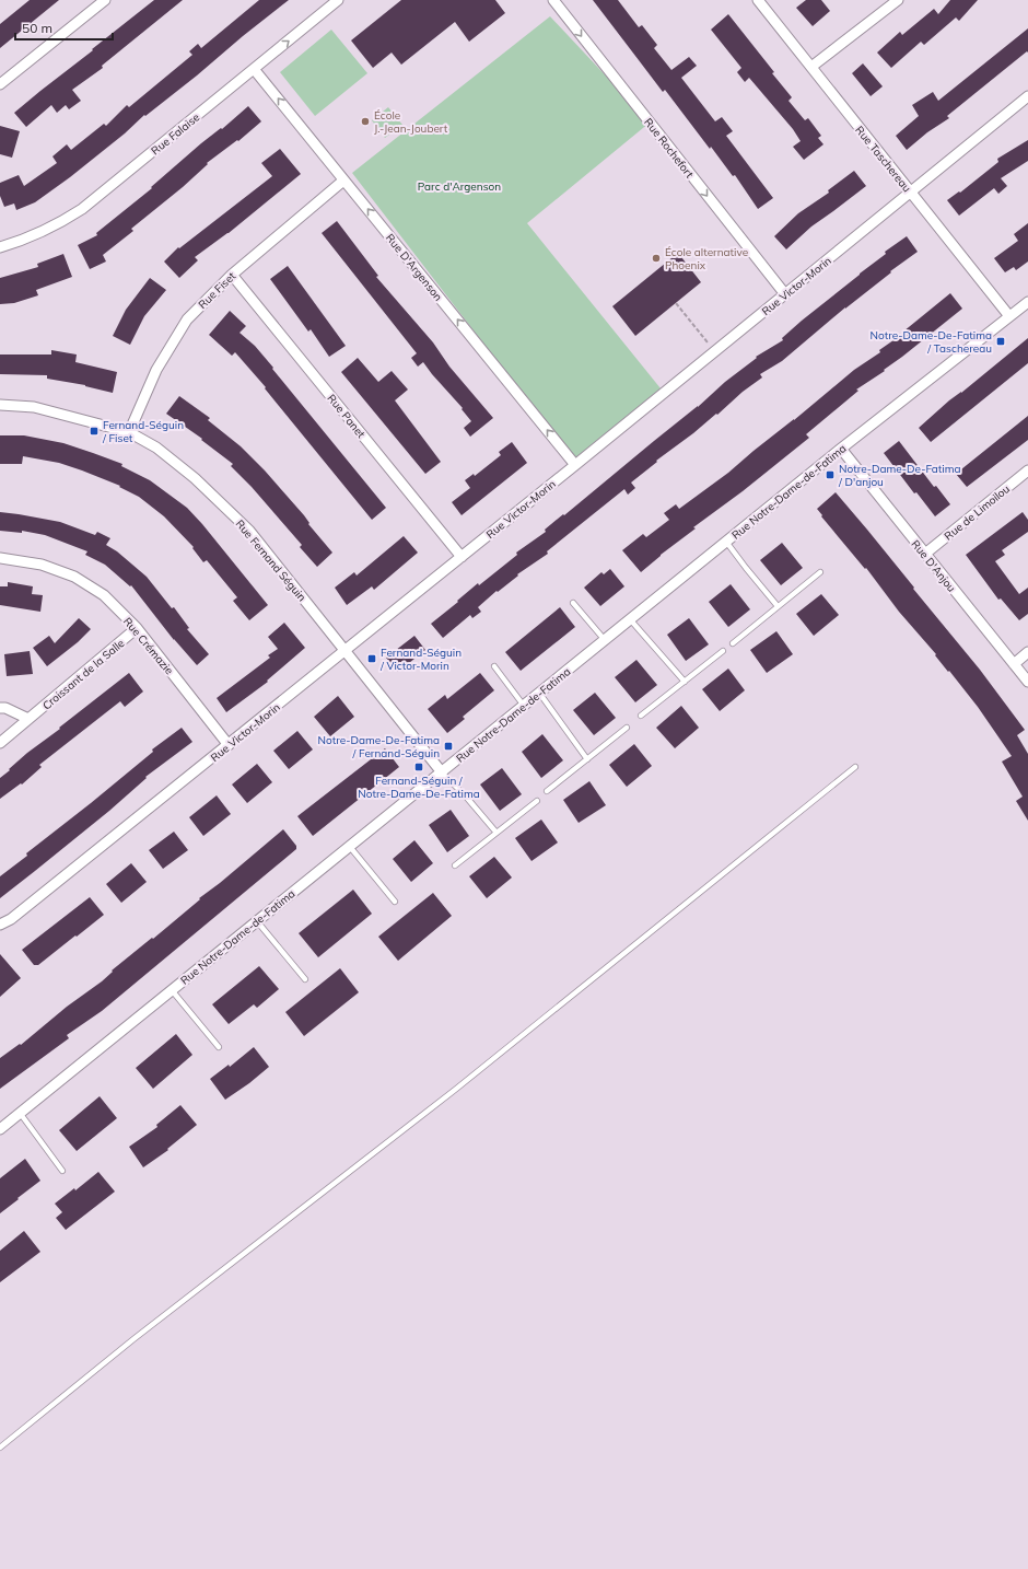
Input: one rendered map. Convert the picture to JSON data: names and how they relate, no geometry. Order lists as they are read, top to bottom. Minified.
{"streets":{"street":["Rue Falaise","Rue Rochefort","Rue Taschereau","Rue D'Argenson","Rue Victor-Morin","Rue Fiset","Rue Panet","Rue Notre-Dame-de-Fatima","Rue de Limoilou","Rue Fernand Séguin","Rue D'Anjou","Rue Crémazie","Croissant de la Salle"]},"crossings":[["Rue Falaise","Rue D'Argenson"],["Rue Rochefort","Rue Victor-Morin"],["Rue Taschereau","Rue Victor-Morin"],["Rue Taschereau","Rue Notre-Dame-de-Fatima"],["Rue D'Argenson","Rue Victor-Morin"],["Rue D'Argenson","Rue Fiset"],["Rue Victor-Morin","Rue Panet"],["Rue Victor-Morin","Rue Fernand Séguin"],["Rue Victor-Morin","Rue Crémazie"],["Rue Fiset","Rue Panet"],["Rue Fiset","Rue Fernand Séguin"],["Rue Notre-Dame-de-Fatima","Rue Fernand Séguin"],["Rue Notre-Dame-de-Fatima","Rue D'Anjou"],["Rue de Limoilou","Rue D'Anjou"],["Rue Crémazie","Croissant de la Salle"]],"one_way":["Rue Rochefort","Rue D'Argenson"],"parks":["Parc d'Argenson"],"places":{"other":["École J.-Jean-Joubert","École alternative Phoenix"],"transit":["Notre-Dame-De-Fatima / Taschereau","Fernand-Séguin / Fiset","Notre-Dame-De-Fatima / D'anjou","Fernand-Séguin / Victor-Morin","Notre-Dame-De-Fatima / Fernand-Séguin","Fernand-Séguin / Notre-Dame-De-Fatima"]},"scale_bar":"50 m"}
